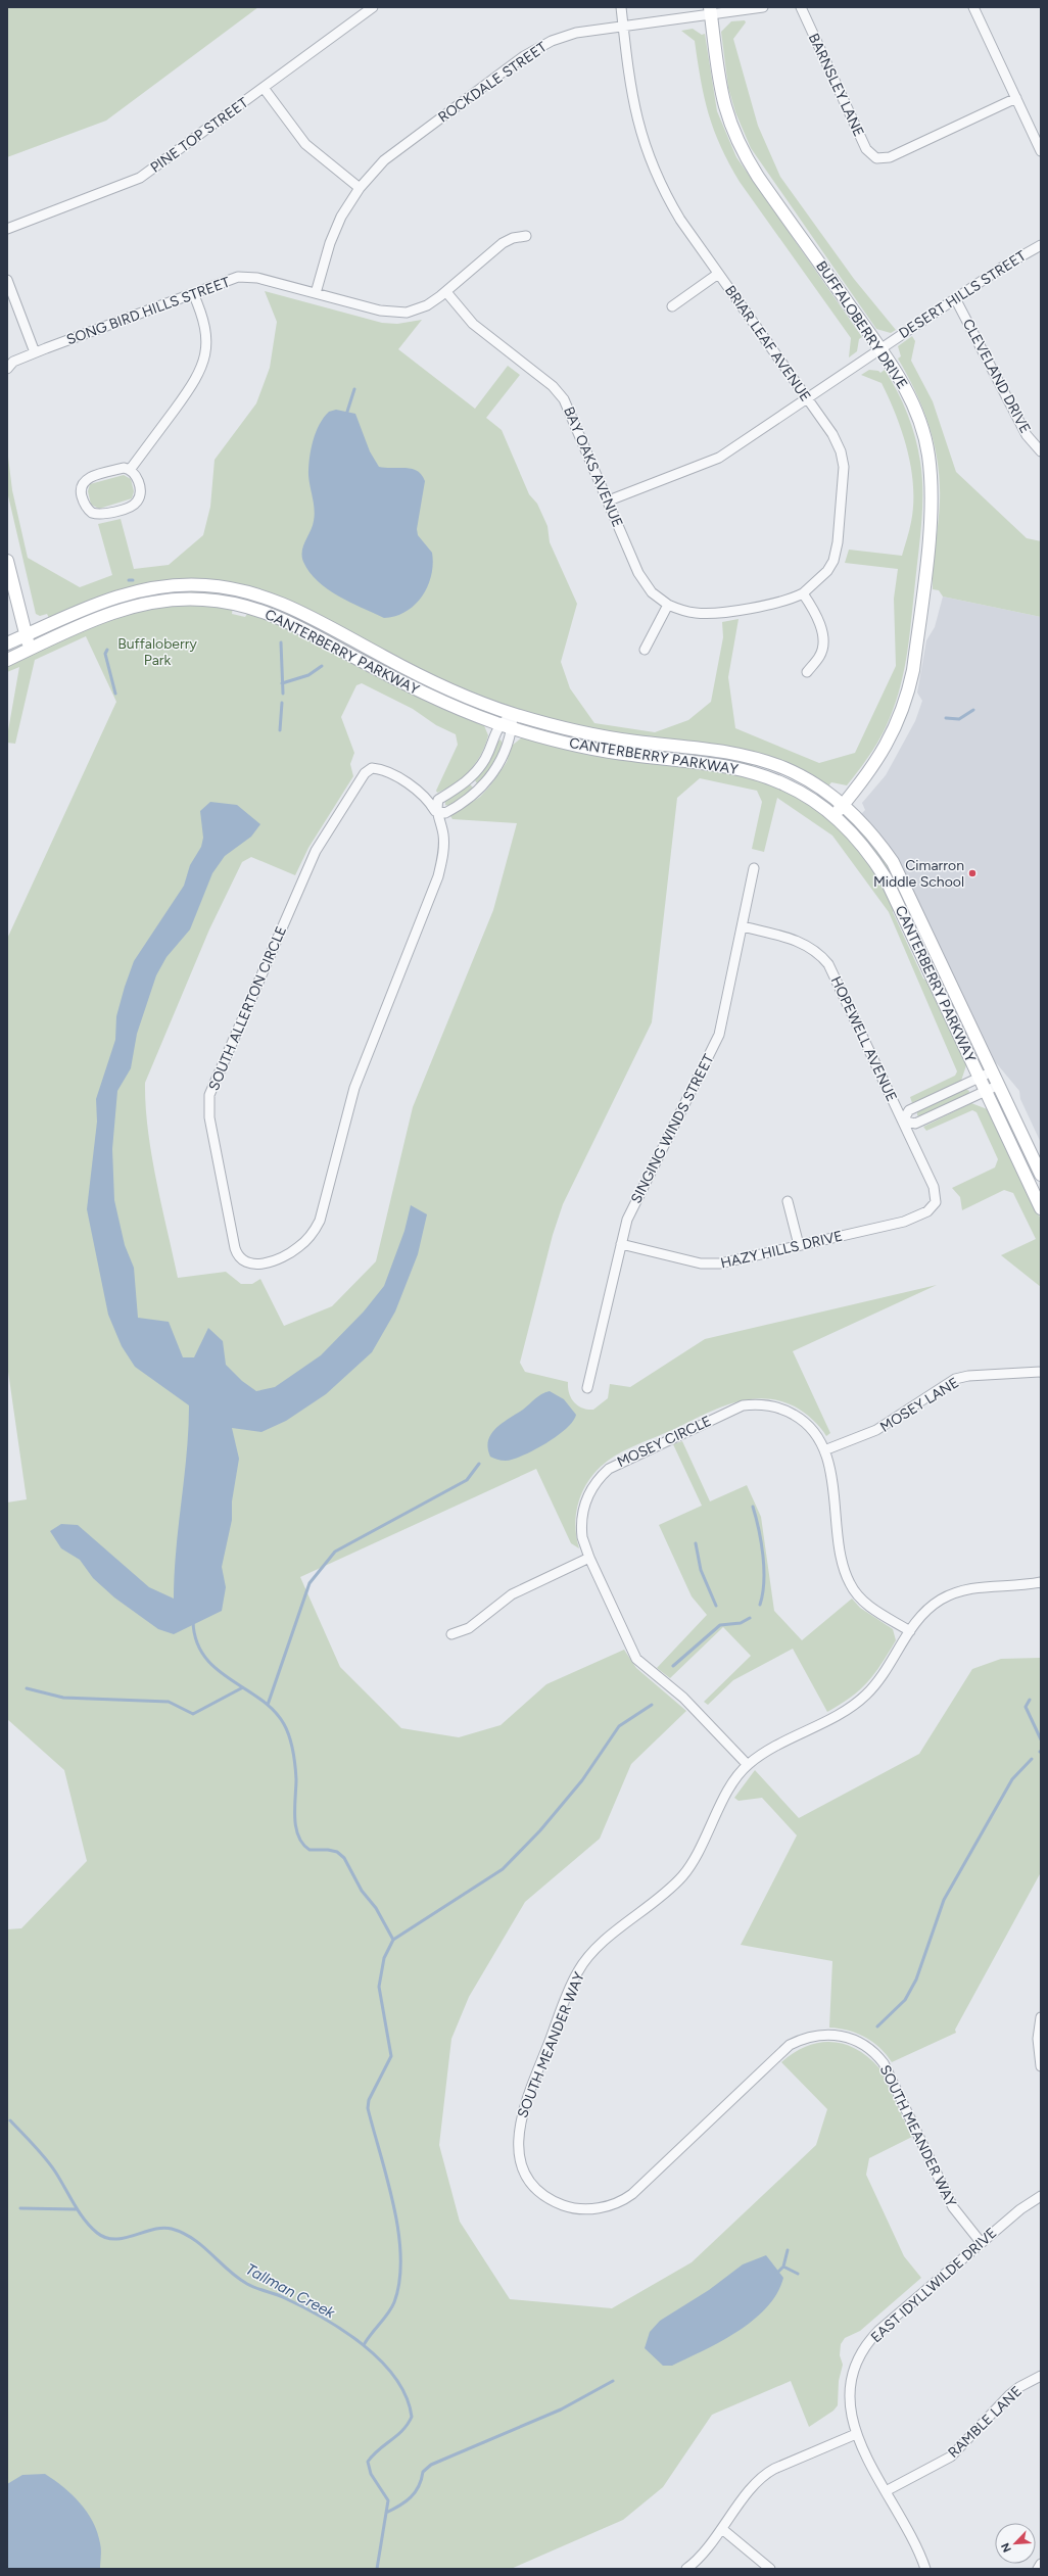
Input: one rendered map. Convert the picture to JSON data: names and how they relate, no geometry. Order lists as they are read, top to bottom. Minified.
{"streets":{"street":["ROCKDALE STREET","BARNSLEY LANE","PINE TOP STREET","DESERT HILLS STREET","SONG BIRD HILLS STREET","BUFFALOBERRY DRIVE","BRIAR LEAF AVENUE","CLEVELAND DRIVE","BAY OAKS AVENUE","CANTERBERRY PARKWAY","SOUTH ALLERTON CIRCLE","HOPEWELL AVENUE","SINGING WINDS STREET","HAZY HILLS DRIVE","MOSEY LANE","MOSEY CIRCLE","SOUTH MEANDER WAY","EAST IDYLLWILDE DRIVE","RAMBLE LANE"]},"crossings":[["ROCKDALE STREET","SONG BIRD HILLS STREET"],["ROCKDALE STREET","BUFFALOBERRY DRIVE"],["ROCKDALE STREET","BRIAR LEAF AVENUE"],["DESERT HILLS STREET","BUFFALOBERRY DRIVE"],["DESERT HILLS STREET","BRIAR LEAF AVENUE"],["DESERT HILLS STREET","CLEVELAND DRIVE"],["DESERT HILLS STREET","BAY OAKS AVENUE"],["SONG BIRD HILLS STREET","BAY OAKS AVENUE"],["BUFFALOBERRY DRIVE","CANTERBERRY PARKWAY"],["BRIAR LEAF AVENUE","BAY OAKS AVENUE"],["HOPEWELL AVENUE","SINGING WINDS STREET"],["HOPEWELL AVENUE","HAZY HILLS DRIVE"],["SINGING WINDS STREET","HAZY HILLS DRIVE"],["MOSEY LANE","MOSEY CIRCLE"],["MOSEY CIRCLE","SOUTH MEANDER WAY"],["SOUTH MEANDER WAY","EAST IDYLLWILDE DRIVE"],["EAST IDYLLWILDE DRIVE","RAMBLE LANE"]],"water":["Tallman Creek"],"parks":["Buffaloberry Park"],"places":["Cimarron Middle School"],"north":"bottom left"}
